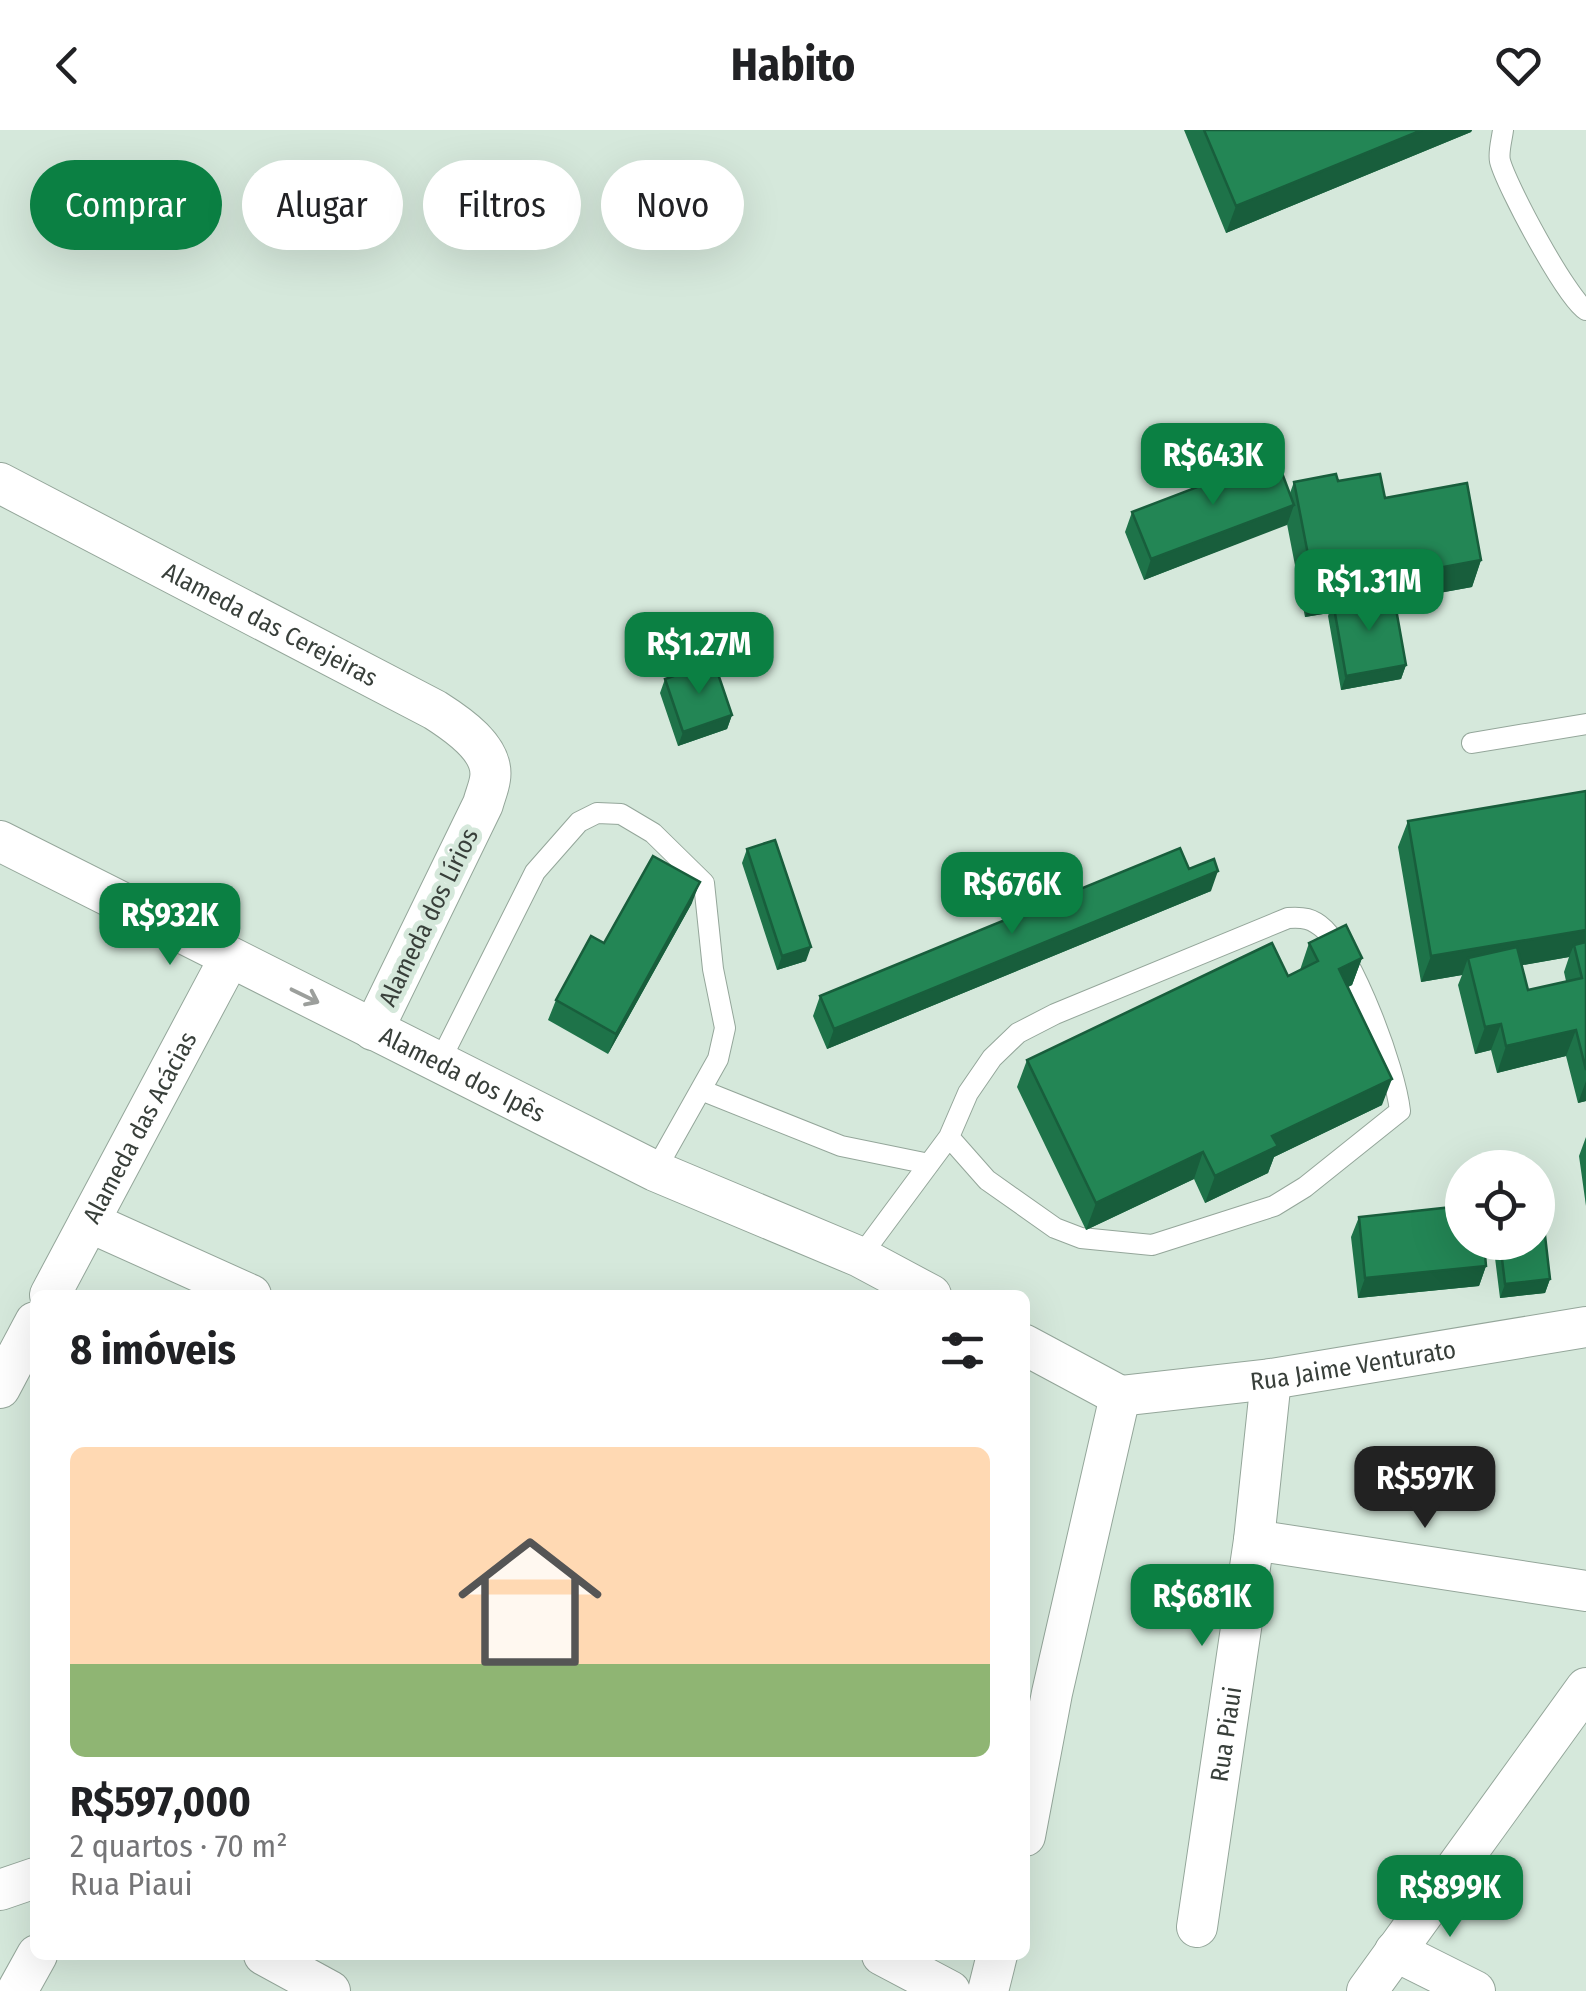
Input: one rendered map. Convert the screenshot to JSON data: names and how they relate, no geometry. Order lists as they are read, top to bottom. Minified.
{"streets":{"street":["Alameda das Cerejeiras","Alameda dos Lírios","Alameda dos Ipês","Alameda das Acácias","Rua Jaime Venturato","Rua Piaui"]},"crossings":[["Alameda das Cerejeiras","Alameda dos Lírios"],["Alameda dos Lírios","Alameda dos Ipês"],["Alameda dos Ipês","Alameda das Acácias"],["Rua Jaime Venturato","Rua Piaui"]],"page":{"header":"Habito","chip":["Comprar","Alugar","Filtros","Novo"],"price":["R$643K","R$1.31M","R$1.27M","R$676K","R$932K","R$597K","R$681K","R$899K"],"heading":"8 imóveis","list":[{"name":"R$597,000","note":"2 quartos · 70 m² · Rua Piaui"}]}}
